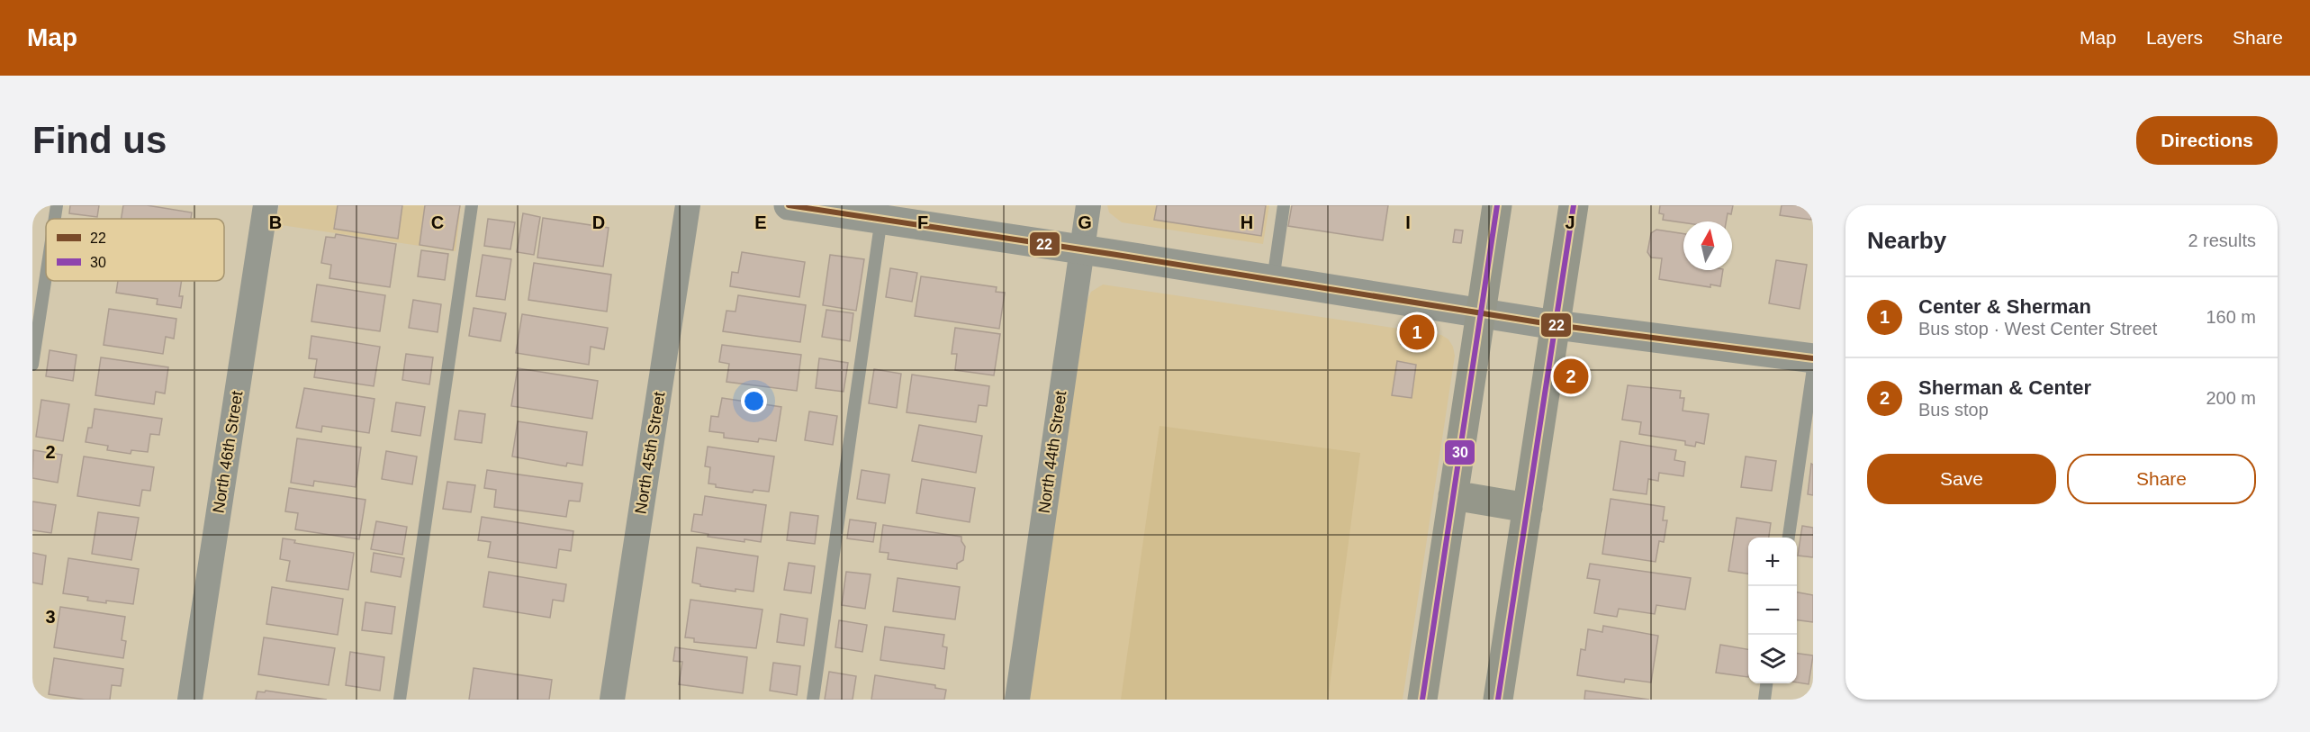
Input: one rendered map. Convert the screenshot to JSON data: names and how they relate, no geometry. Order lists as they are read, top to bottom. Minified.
{"streets":{"street":["North 46th Street","North 44th Street","North 45th Street"]},"lines":["transit line 22","transit line 30"],"legend":["22","30"],"north":"top","page":{"header":"Map","nav":["Map","Layers","Share"],"buttons":["Directions",["Save","Share"]],"title":"Find us","heading":["Nearby","2 results"],"list":[{"mark":"1","name":"Center & Sherman","note":"Bus stop · West Center Street","value":"160 m"},{"mark":"2","name":"Sherman & Center","note":"Bus stop","value":"200 m"}],"pins":["1","2"],"map_buttons":["+","−"]},"grid":{"columns":["B","C","D","E","F","G","H","I","J"],"rows":["2","3"]}}
